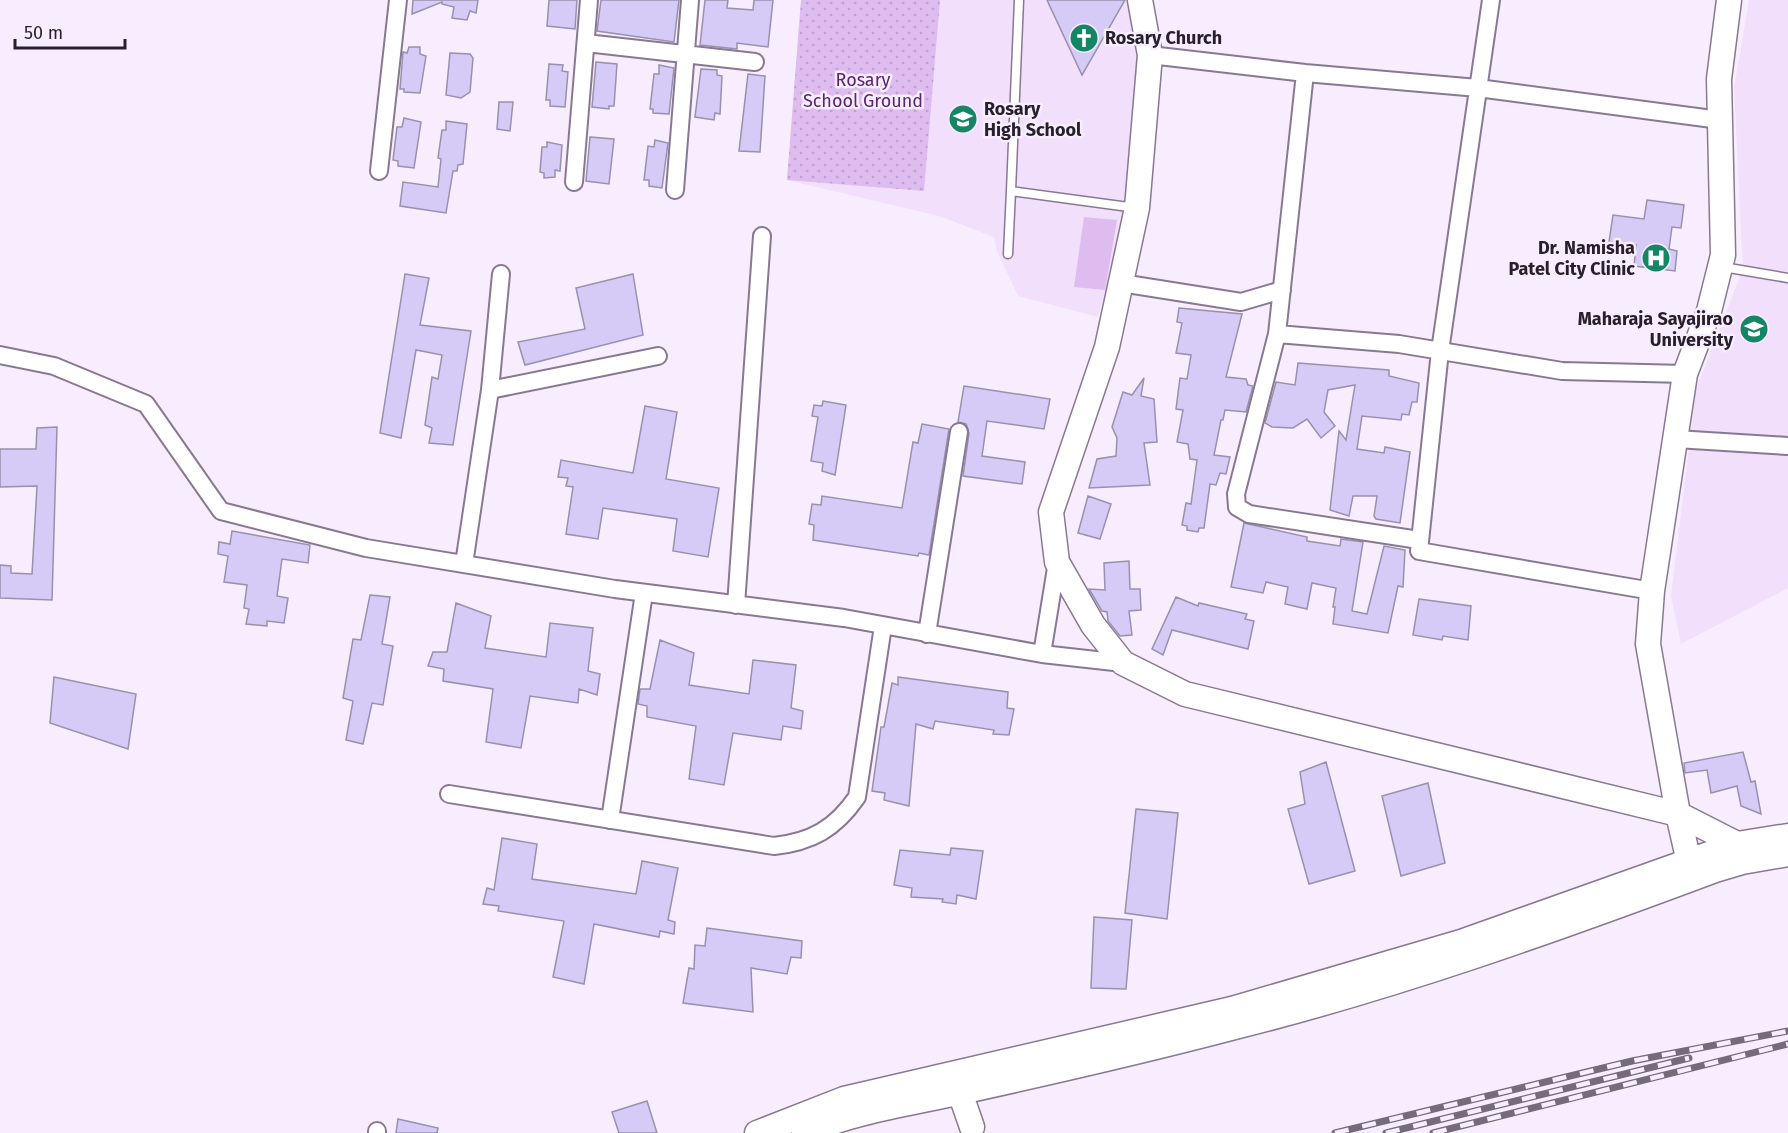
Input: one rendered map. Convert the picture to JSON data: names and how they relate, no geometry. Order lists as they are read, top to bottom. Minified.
{"parks":["Rosary School Ground"],"places":{"church":["Rosary Church"],"school or university":["Rosary High School","Maharaja Sayajirao University"],"hospital":["Dr. Namisha Patel City Clinic"]},"scale_bar":"50 m"}
